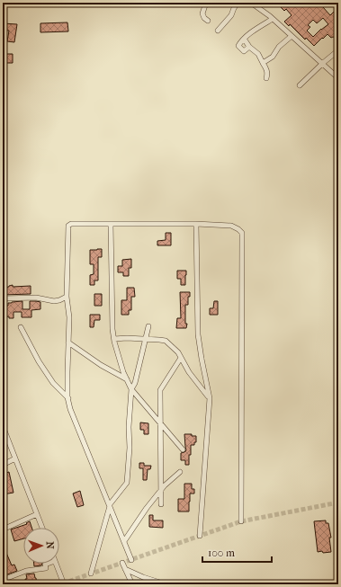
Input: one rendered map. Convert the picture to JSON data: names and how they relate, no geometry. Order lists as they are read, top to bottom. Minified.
{"scale_bar":"100 m","north":"right"}
